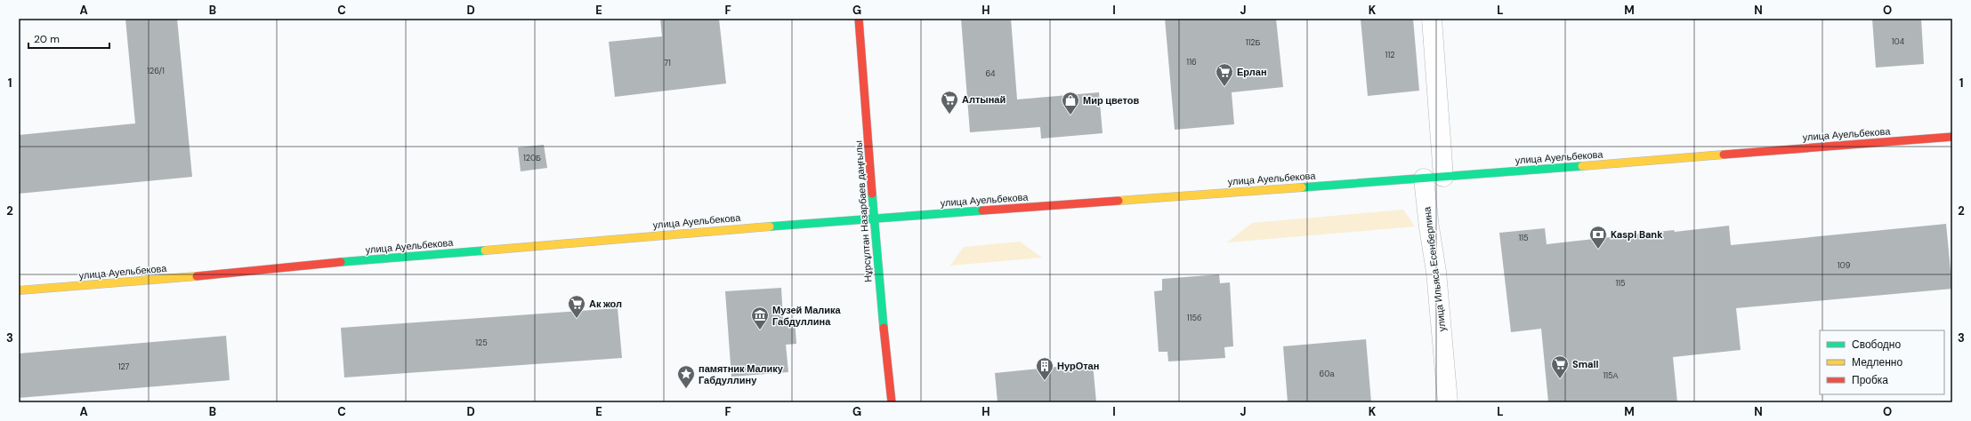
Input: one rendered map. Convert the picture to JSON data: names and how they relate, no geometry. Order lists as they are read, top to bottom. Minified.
{"streets":{"main road":["улица Ауельбекова","Нұрсұлтан Назарбаев даңғылы"],"street":["улица Ильяса Есенберлина"]},"crossings":[["улица Ауельбекова","Нұрсұлтан Назарбаев даңғылы"],["улица Ауельбекова","улица Ильяса Есенберлина"]],"places":{"supermarket":["Ерлан","Алтынай","Ак жол","Small"],"shop":["Мир цветов"],"bank":["Kaspi Bank"],"museum":["Музей Малика Габдуллина"],"building":["НурОтан"],"place":["памятник Малику Габдуллину"]},"house_numbers":["104","112Б","112","116","71","126/1","64","120Б","115","109","115","115б","125","127","60а","115А"],"legend":["Свободно","Медленно","Пробка"],"scale_bar":"20 m","grid":{"columns":["A","B","C","D","E","F","G","H","I","J","K","L","M","N","O"],"rows":["1","2","3"]}}
